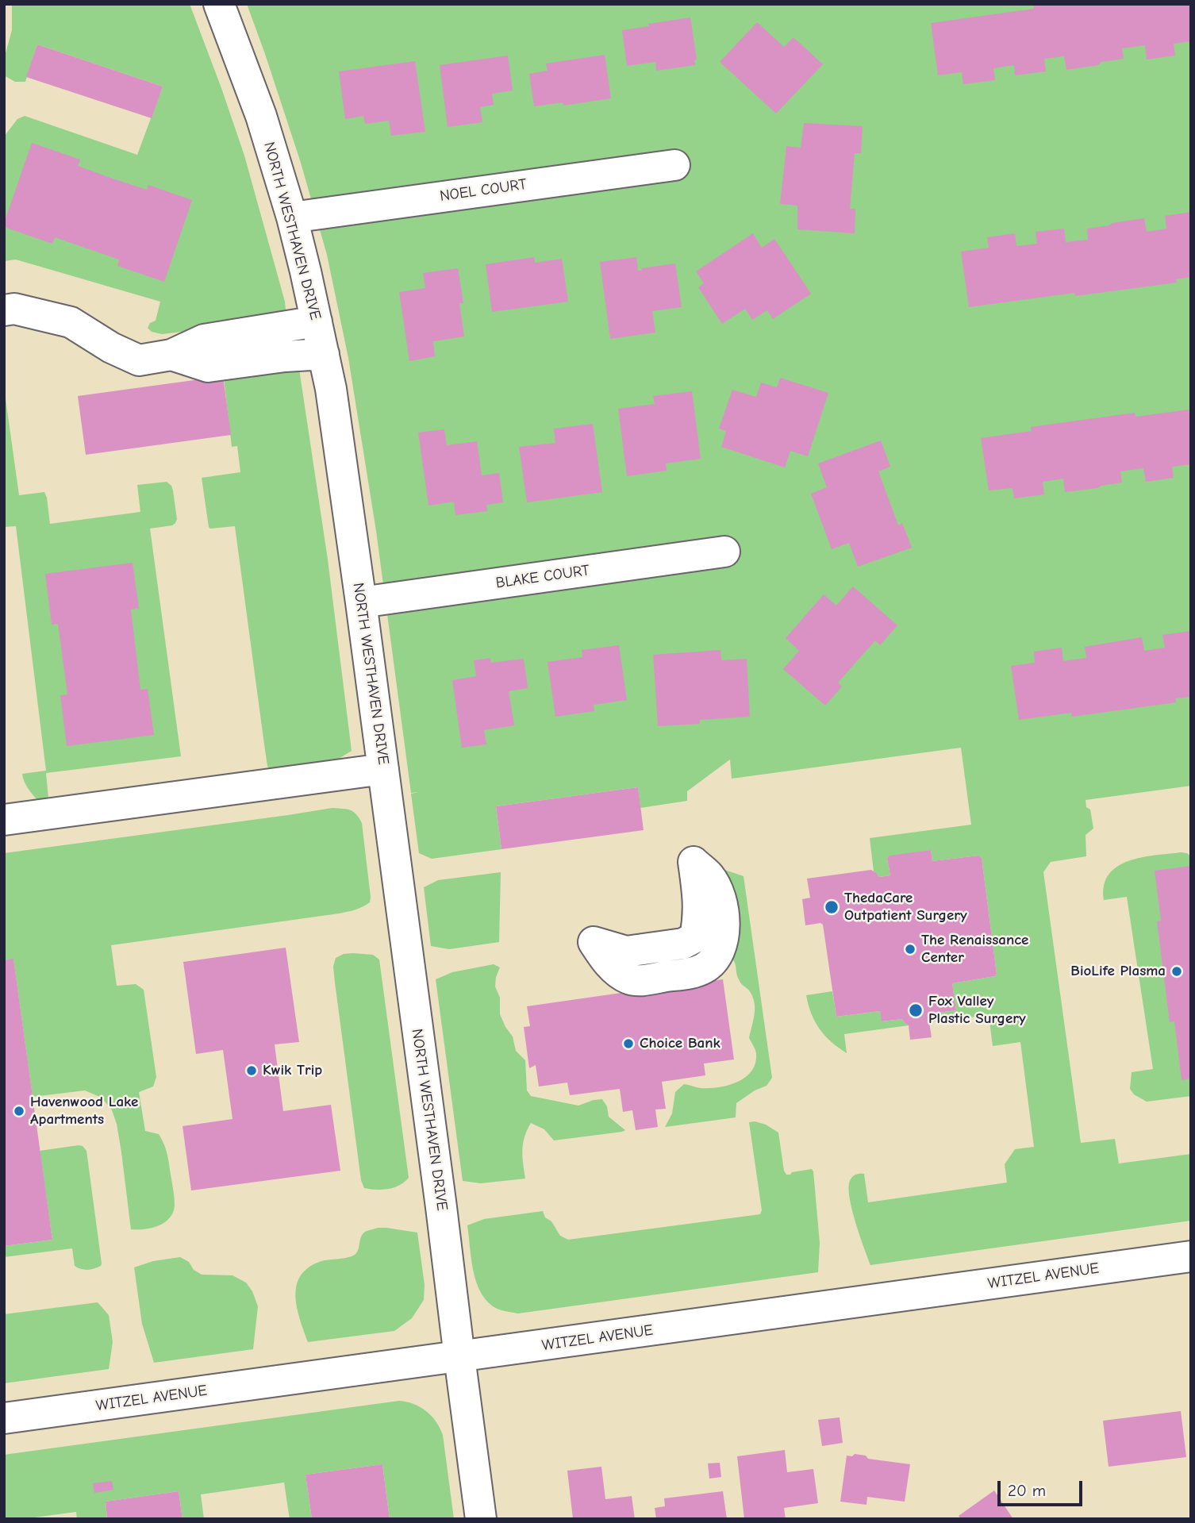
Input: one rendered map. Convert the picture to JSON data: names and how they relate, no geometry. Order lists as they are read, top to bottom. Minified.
{"streets":{"street":["NOEL COURT","NORTH WESTHAVEN DRIVE","BLAKE COURT","WITZEL AVENUE"]},"crossings":[["NOEL COURT","NORTH WESTHAVEN DRIVE"],["NORTH WESTHAVEN DRIVE","BLAKE COURT"],["NORTH WESTHAVEN DRIVE","WITZEL AVENUE"]],"places":["ThedaCare Outpatient Surgery","The Renaissance Center","BioLife Plasma","Fox Valley Plastic Surgery","Choice Bank","Kwik Trip","Havenwood Lake Apartments"],"scale_bar":"20 m"}
